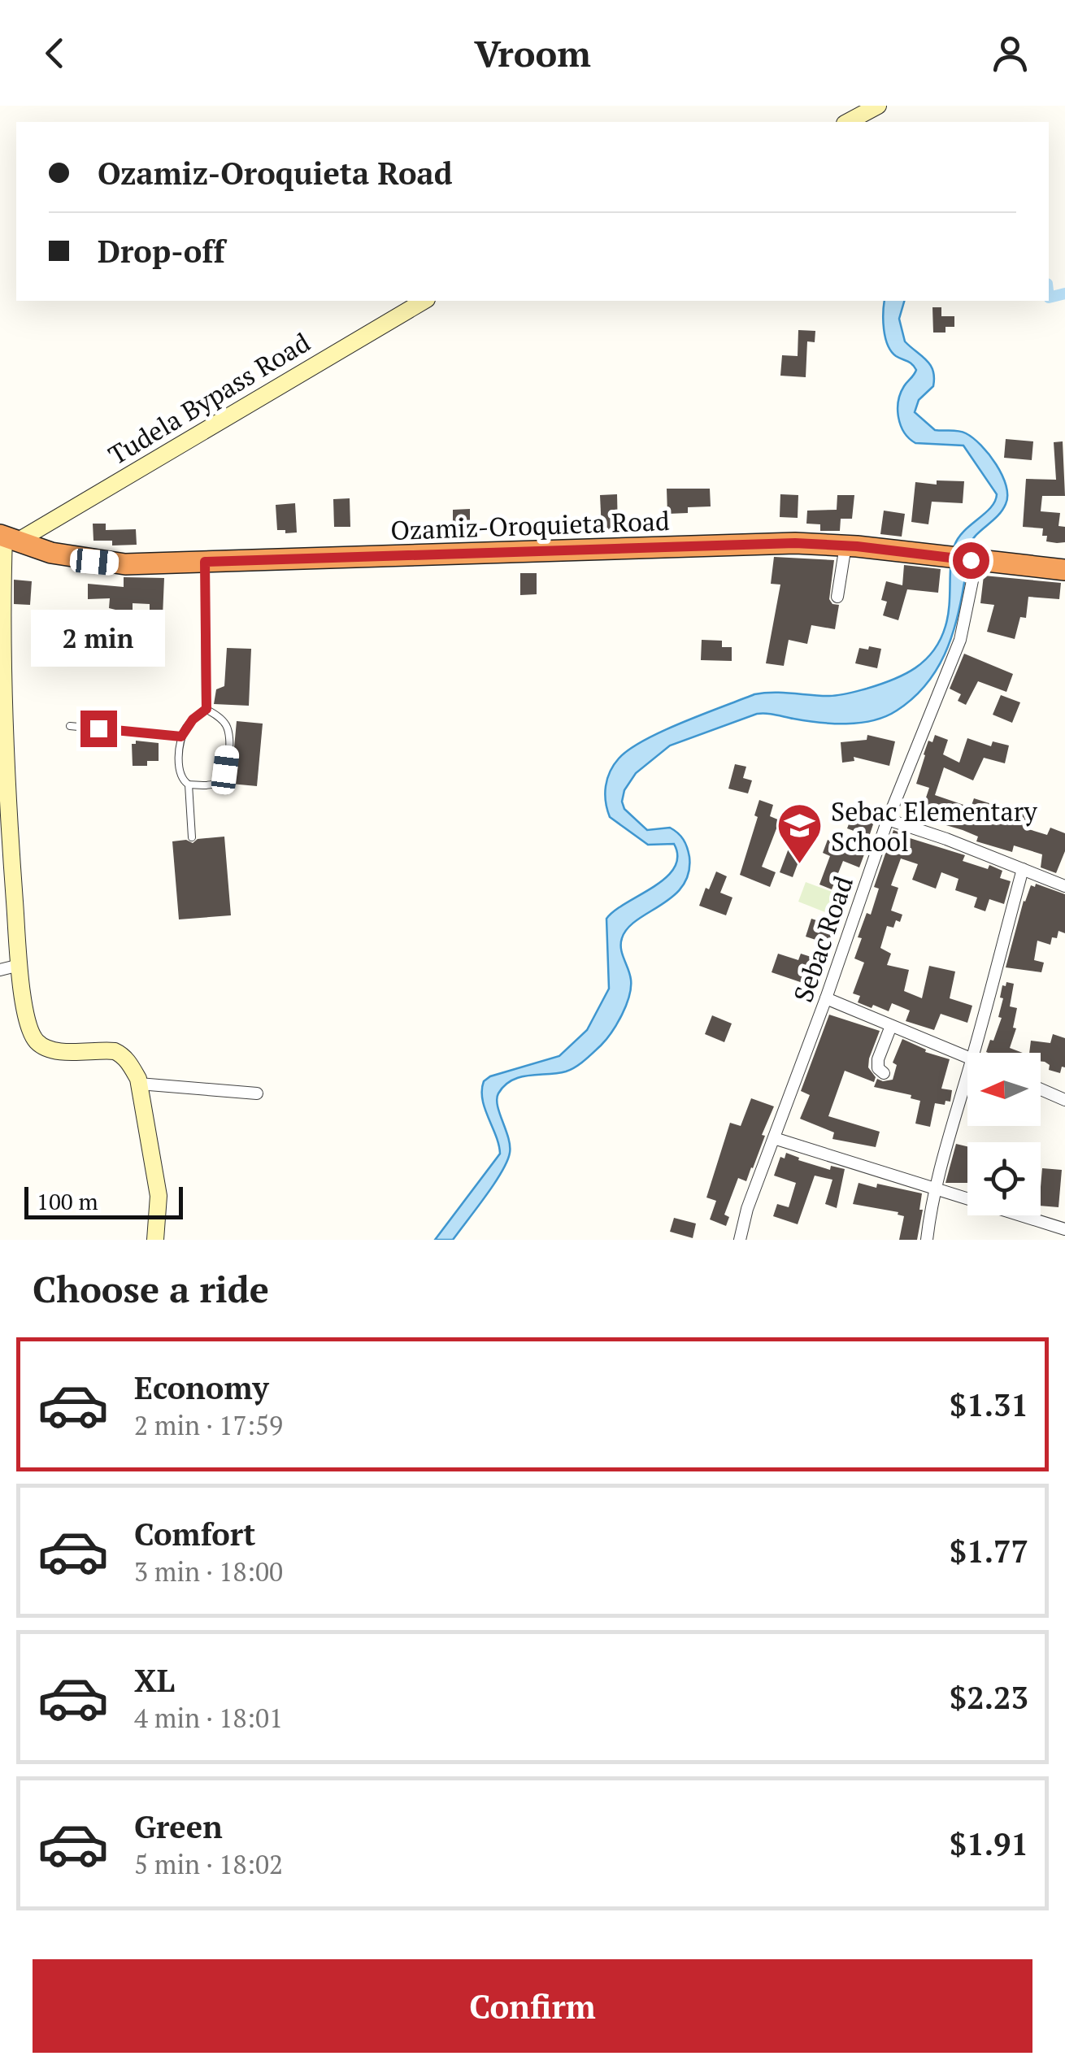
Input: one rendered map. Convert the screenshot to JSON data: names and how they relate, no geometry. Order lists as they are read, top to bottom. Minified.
{"streets":{"highway":["Ozamiz-Oroquieta Road"],"street":["Tudela Bypass Road","Sebac Road"]},"crossings":[["Tudela Bypass Road","Ozamiz-Oroquieta Road"],["Ozamiz-Oroquieta Road","Sebac Road"]],"places":{"school or university":["Sebac Elementary School"]},"scale_bar":"100 m","north":"left","page":{"header":"Vroom","banner":["Ozamiz-Oroquieta Road","Drop-off"],"bubble":"2 min","scale":"100 m","heading":"Choose a ride","list":[{"name":"Economy","note":"2 min · 17:59","value":"$1.31"},{"name":"Comfort","note":"3 min · 18:00","value":"$1.77"},{"name":"XL","note":"4 min · 18:01","value":"$2.23"},{"name":"Green","note":"5 min · 18:02","value":"$1.91"}],"buttons":"Confirm"}}
